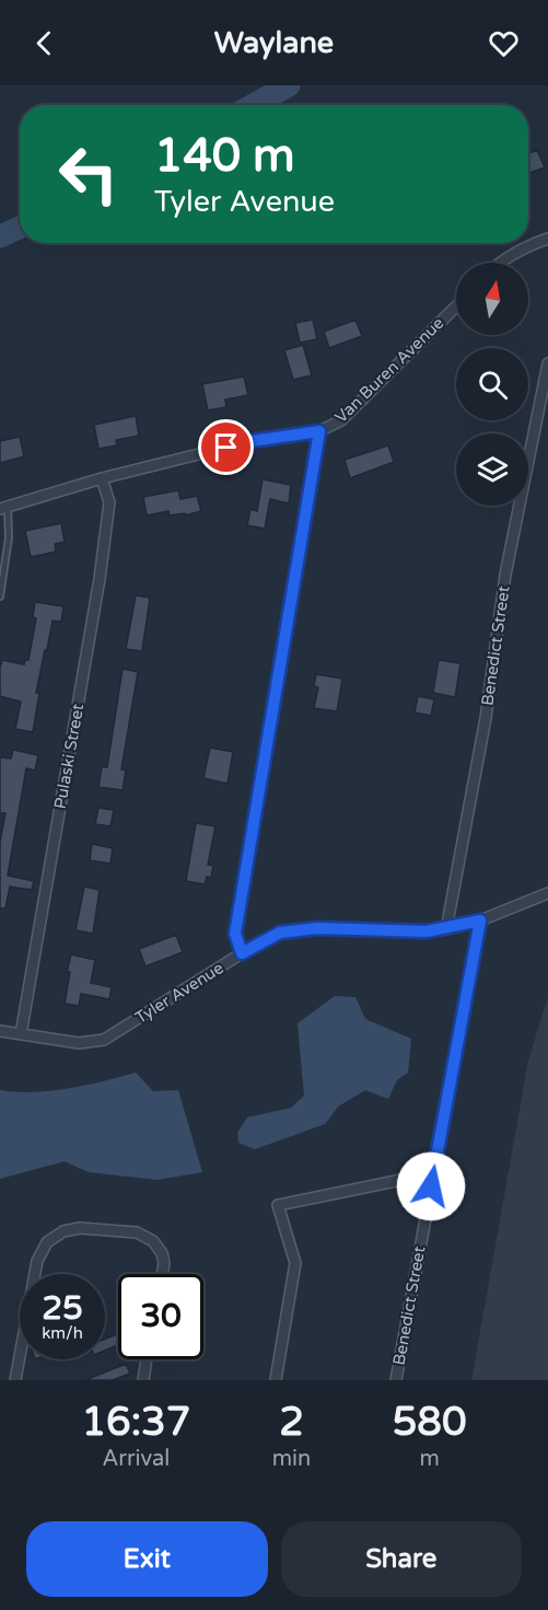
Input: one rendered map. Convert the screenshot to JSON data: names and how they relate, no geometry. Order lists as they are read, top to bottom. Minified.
{"streets":{"street":["Van Buren Avenue","Benedict Street","Pulaski Street","Tyler Avenue"]},"crossings":[["Van Buren Avenue","Pulaski Street"],["Benedict Street","Tyler Avenue"],["Pulaski Street","Tyler Avenue"]],"north":"top","page":{"header":"Waylane","turn":["140 m","Tyler Avenue"],"speed":"25 km/h","limit":"30","eta":["16:37","Arrival","2","min","580","m"],"buttons":["Exit","Share"]}}
